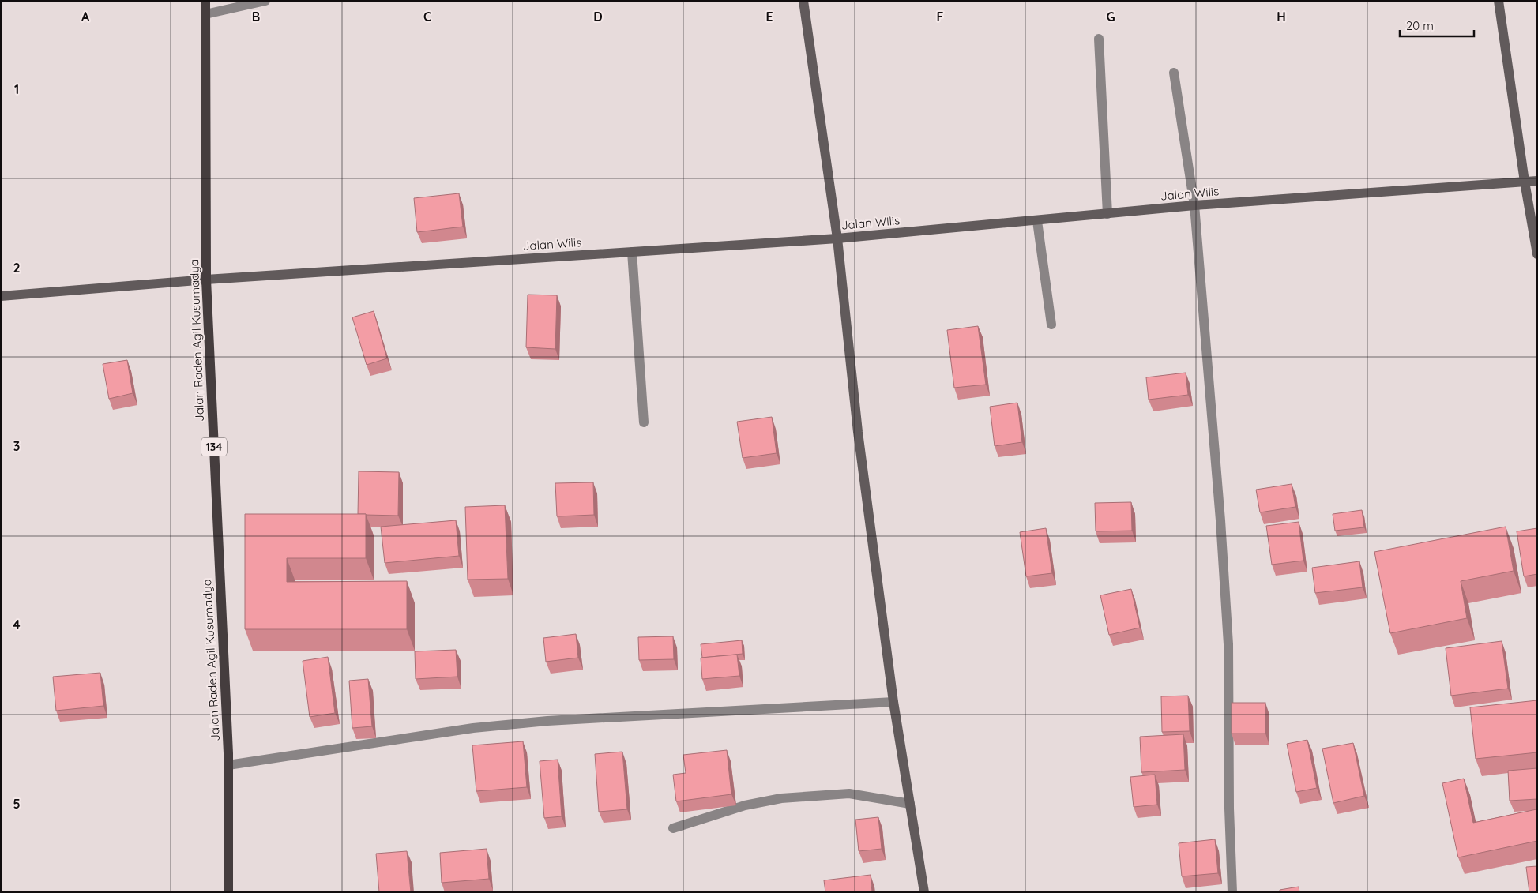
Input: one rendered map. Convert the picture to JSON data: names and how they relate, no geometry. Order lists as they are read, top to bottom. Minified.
{"streets":{"main road":["Jalan Wilis","Jalan Raden Agil Kusumadya","134"]},"crossings":[["Jalan Wilis","Jalan Raden Agil Kusumadya"]],"scale_bar":"20 m","grid":{"columns":["A","B","C","D","E","F","G","H"],"rows":["1","2","3","4","5"]}}
